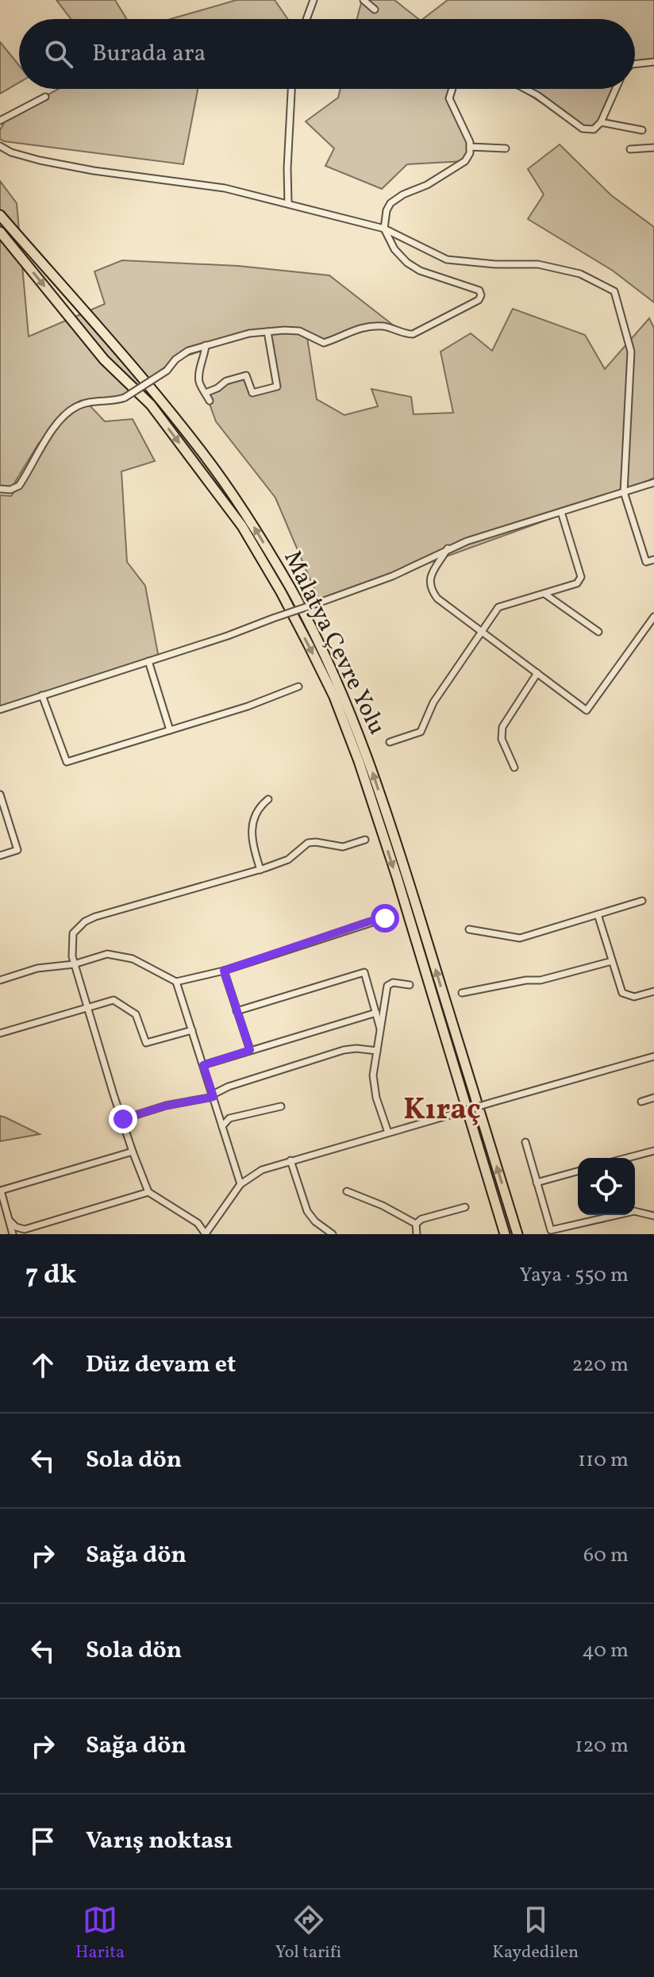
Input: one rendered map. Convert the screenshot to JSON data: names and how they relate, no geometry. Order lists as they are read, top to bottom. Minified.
{"streets":{"highway":["Malatya Çevre Yolu"]},"districts":["Kıraç"],"page":{"search":"Burada ara","heading":["7 dk","Yaya · 550 m"],"list":[["Düz devam et","220 m"],["Sola dön","110 m"],["Sağa dön","60 m"],["Sola dön","40 m"],["Sağa dön","120 m"],"Varış noktası"],"nav":["Harita","Yol tarifi","Kaydedilen"]}}
